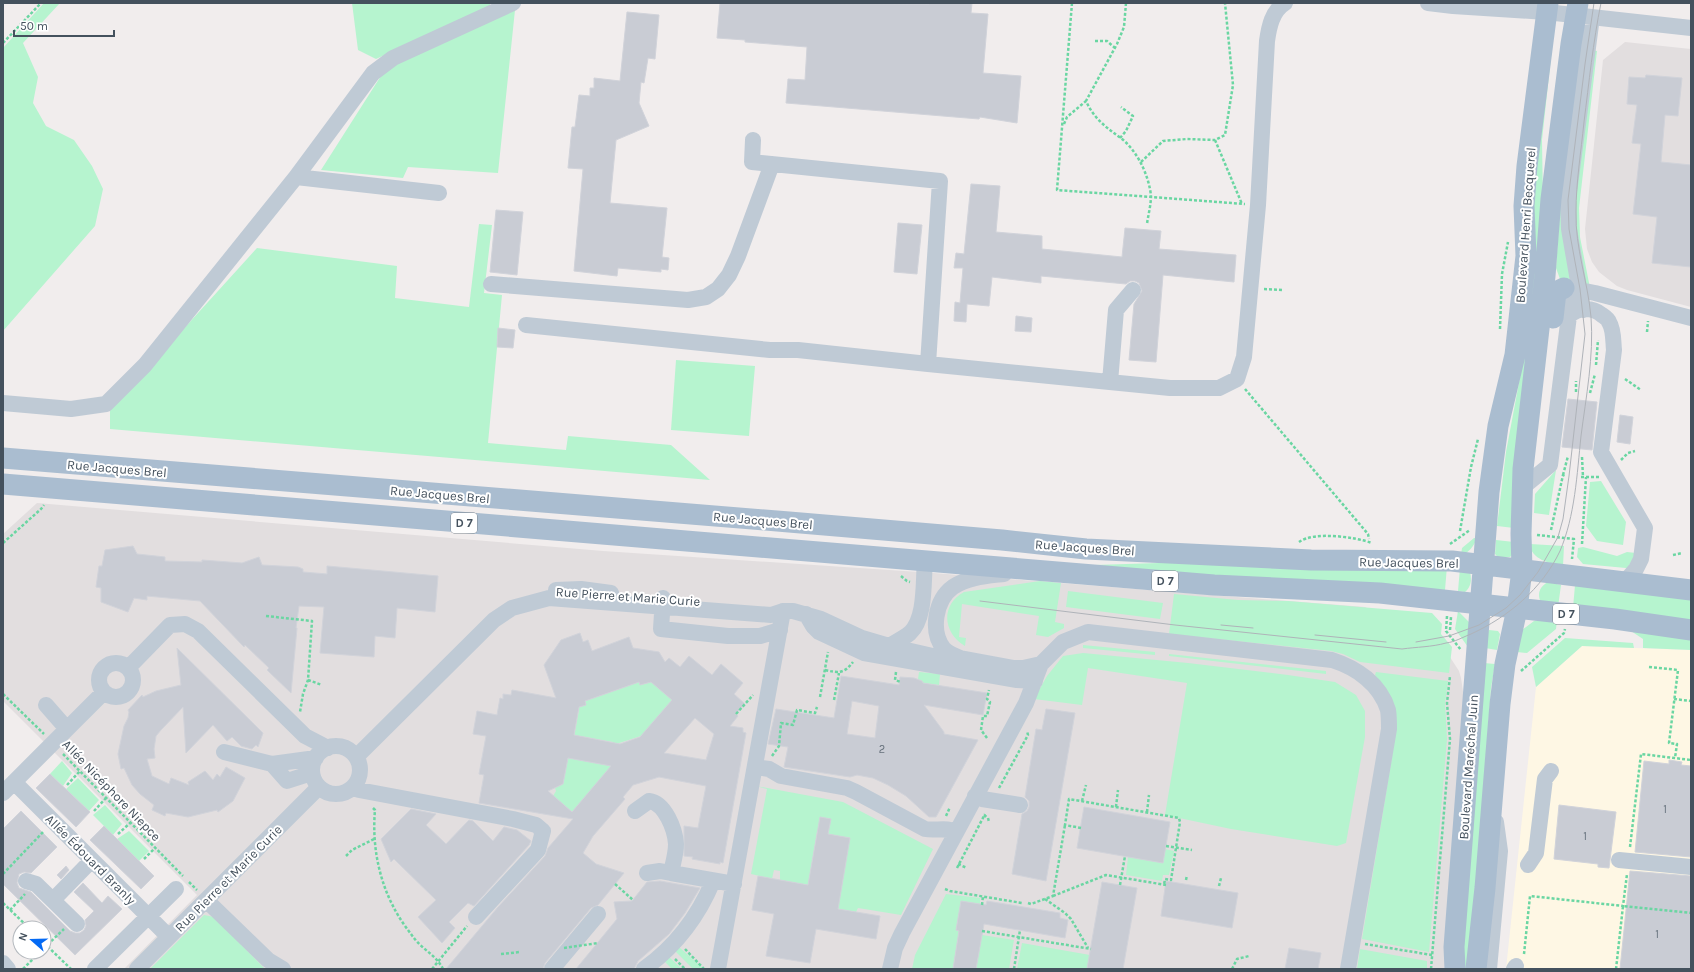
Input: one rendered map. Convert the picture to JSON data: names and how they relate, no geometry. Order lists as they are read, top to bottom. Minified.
{"streets":{"main road":["Boulevard Henri Becquerel","Rue Jacques Brel","D 7","Boulevard Maréchal Juin"],"street":["Rue Pierre et Marie Curie","Allée Édouard Branly"],"path":["Allée Nicéphore Niepce"]},"crossings":[["Boulevard Henri Becquerel","Rue Jacques Brel"],["Boulevard Henri Becquerel","D 7"],["Boulevard Henri Becquerel","Boulevard Maréchal Juin"],["Rue Jacques Brel","D 7"],["Rue Jacques Brel","Boulevard Maréchal Juin"],["D 7","Boulevard Maréchal Juin"],["Rue Pierre et Marie Curie","Allée Nicéphore Niepce"],["Rue Pierre et Marie Curie","Allée Édouard Branly"]],"house_numbers":["2","1","1","1"],"scale_bar":"50 m","north":"left"}
